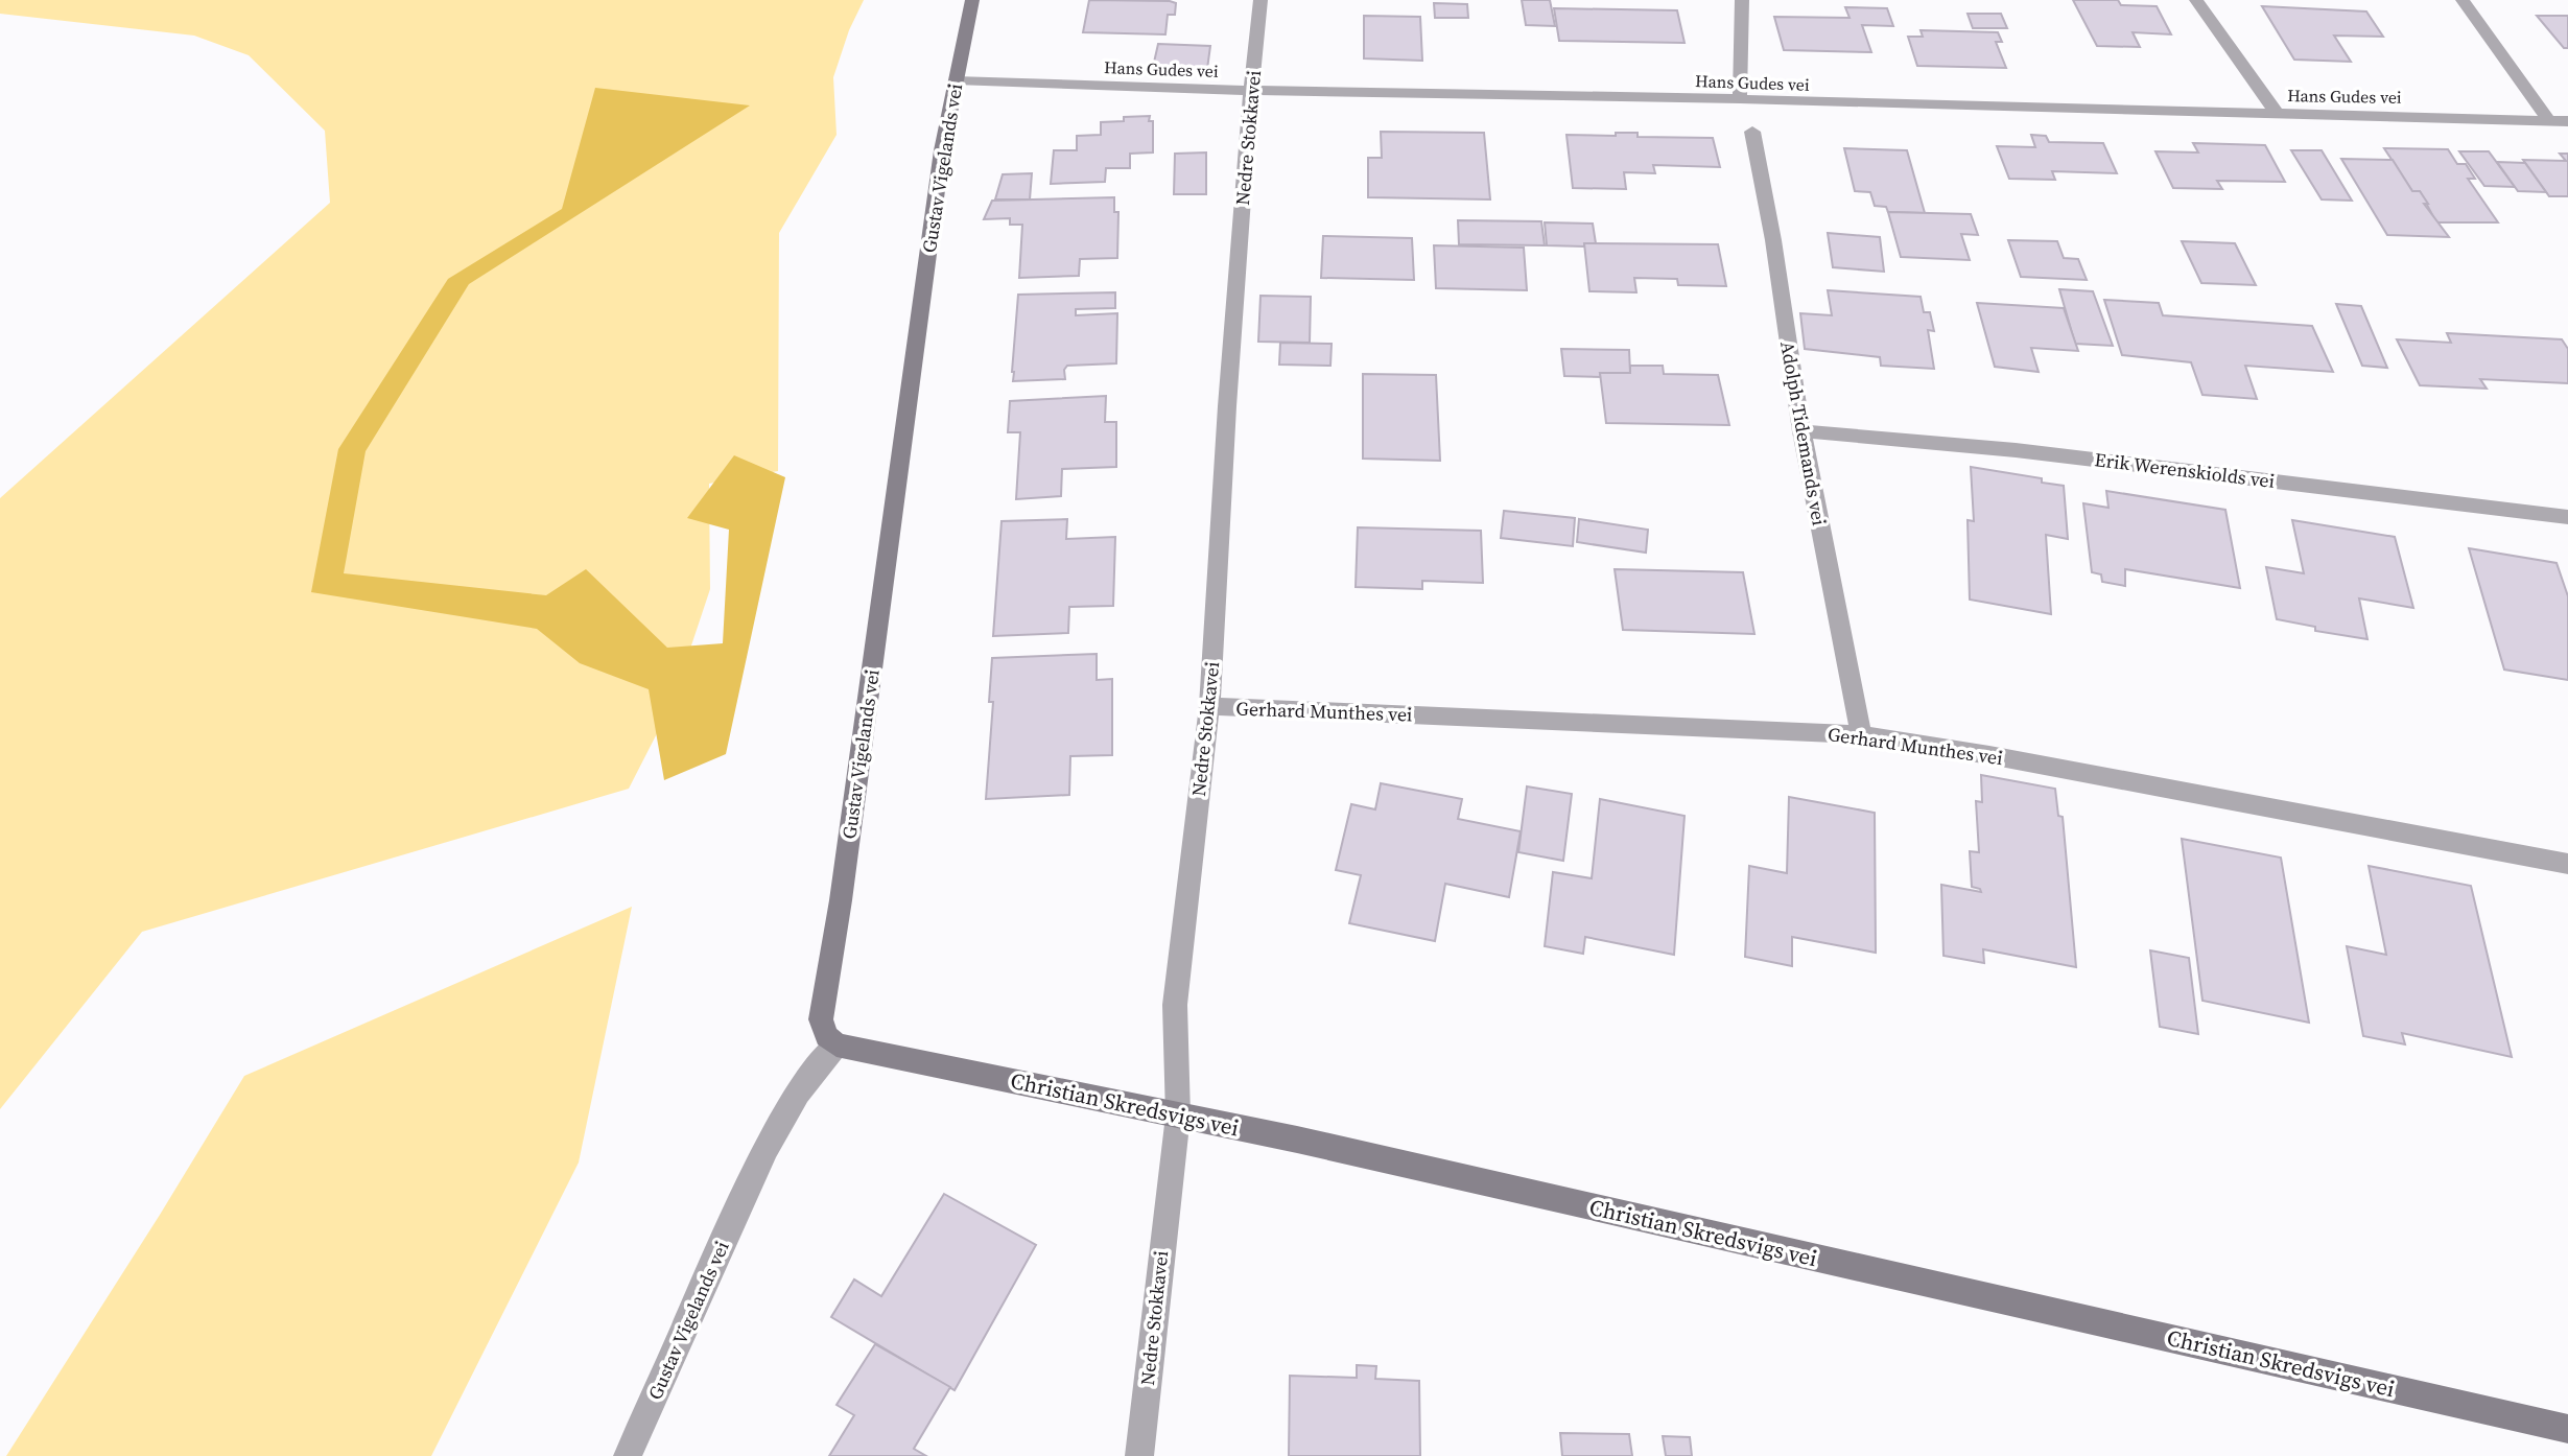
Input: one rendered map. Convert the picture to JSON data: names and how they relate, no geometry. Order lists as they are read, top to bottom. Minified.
{"streets":{"main road":["Gustav Vigelands vei","Christian Skredsvigs vei"],"street":["Hans Gudes vei","Nedre Stokkavei","Adolph Tidemands vei","Erik Werenskiolds vei","Gerhard Munthes vei"]},"crossings":[["Hans Gudes vei","Nedre Stokkavei"],["Hans Gudes vei","Gustav Vigelands vei"],["Nedre Stokkavei","Gerhard Munthes vei"],["Nedre Stokkavei","Christian Skredsvigs vei"],["Gustav Vigelands vei","Christian Skredsvigs vei"],["Adolph Tidemands vei","Erik Werenskiolds vei"],["Adolph Tidemands vei","Gerhard Munthes vei"]]}
